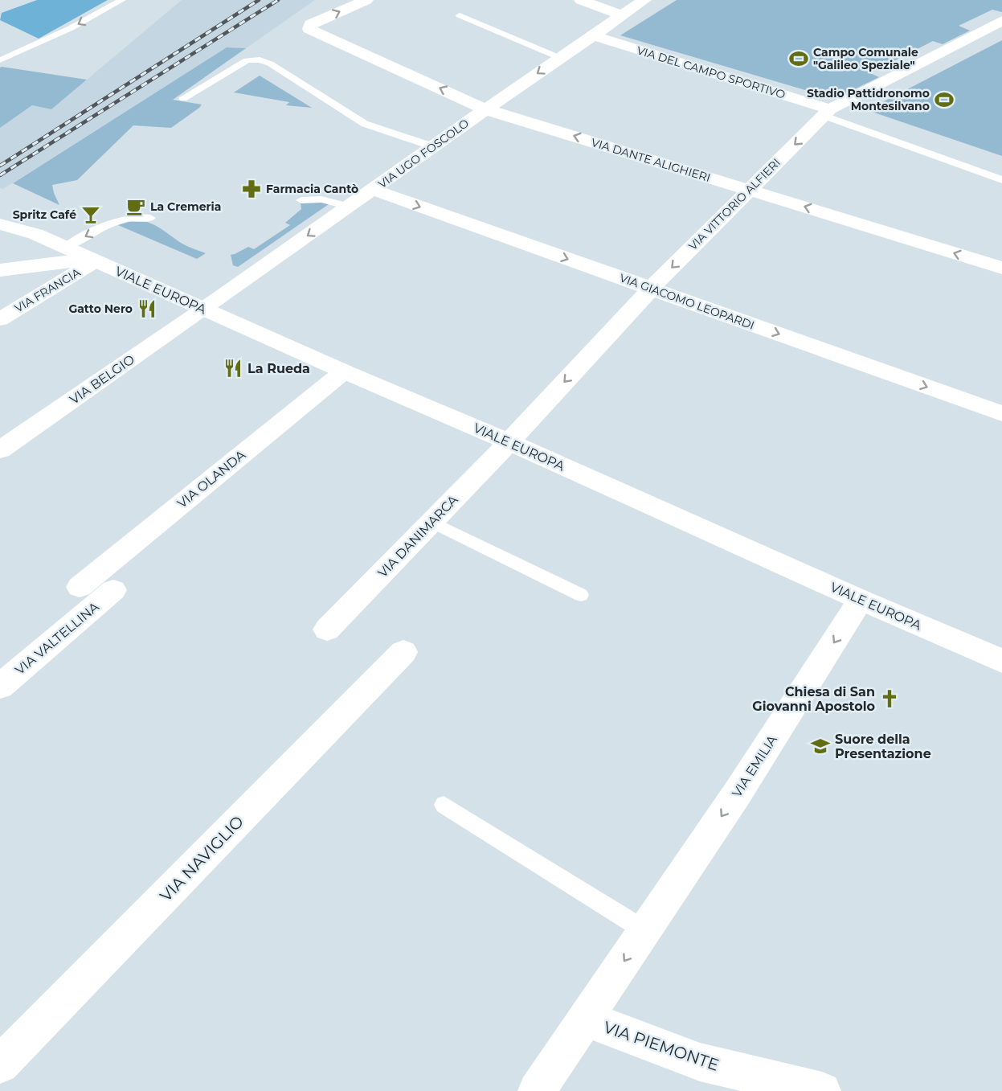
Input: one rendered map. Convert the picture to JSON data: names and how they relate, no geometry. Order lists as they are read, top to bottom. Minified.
{"streets":{"street":["VIA DEL CAMPO SPORTIVO","VIA UGO FOSCOLO","VIA DANTE ALIGHIERI","VIA VITTORIO ALFIERI","VIA FRANCIA","VIALE EUROPA","VIA GIACOMO LEOPARDI","VIA BELGIO","VIA OLANDA","VIA DANIMARCA","VIA VALTELLINA","VIA EMILIA","VIA NAVIGLIO","VIA PIEMONTE"]},"crossings":[["VIA DEL CAMPO SPORTIVO","VIA UGO FOSCOLO"],["VIA DEL CAMPO SPORTIVO","VIA VITTORIO ALFIERI"],["VIA UGO FOSCOLO","VIA DANTE ALIGHIERI"],["VIA UGO FOSCOLO","VIALE EUROPA"],["VIA UGO FOSCOLO","VIA GIACOMO LEOPARDI"],["VIA UGO FOSCOLO","VIA BELGIO"],["VIA DANTE ALIGHIERI","VIA VITTORIO ALFIERI"],["VIA VITTORIO ALFIERI","VIALE EUROPA"],["VIA VITTORIO ALFIERI","VIA GIACOMO LEOPARDI"],["VIA VITTORIO ALFIERI","VIA DANIMARCA"],["VIA FRANCIA","VIALE EUROPA"],["VIALE EUROPA","VIA BELGIO"],["VIALE EUROPA","VIA OLANDA"],["VIALE EUROPA","VIA DANIMARCA"],["VIALE EUROPA","VIA EMILIA"],["VIA EMILIA","VIA PIEMONTE"]],"one_way":["VIA UGO FOSCOLO","VIA DANTE ALIGHIERI","VIA VITTORIO ALFIERI","VIA GIACOMO LEOPARDI","VIA EMILIA"],"places":{"sports":["Campo Comunale \"Galileo Speziale\"","Stadio Pattidronomo Montesilvano"],"pharmacy":["Farmacia Cantò"],"cafe":["La Cremeria"],"bar":["Spritz Café"],"restaurant":["Gatto Nero","La Rueda"],"church":["Chiesa di San Giovanni Apostolo"],"school or university":["Suore della Presentazione"]}}
